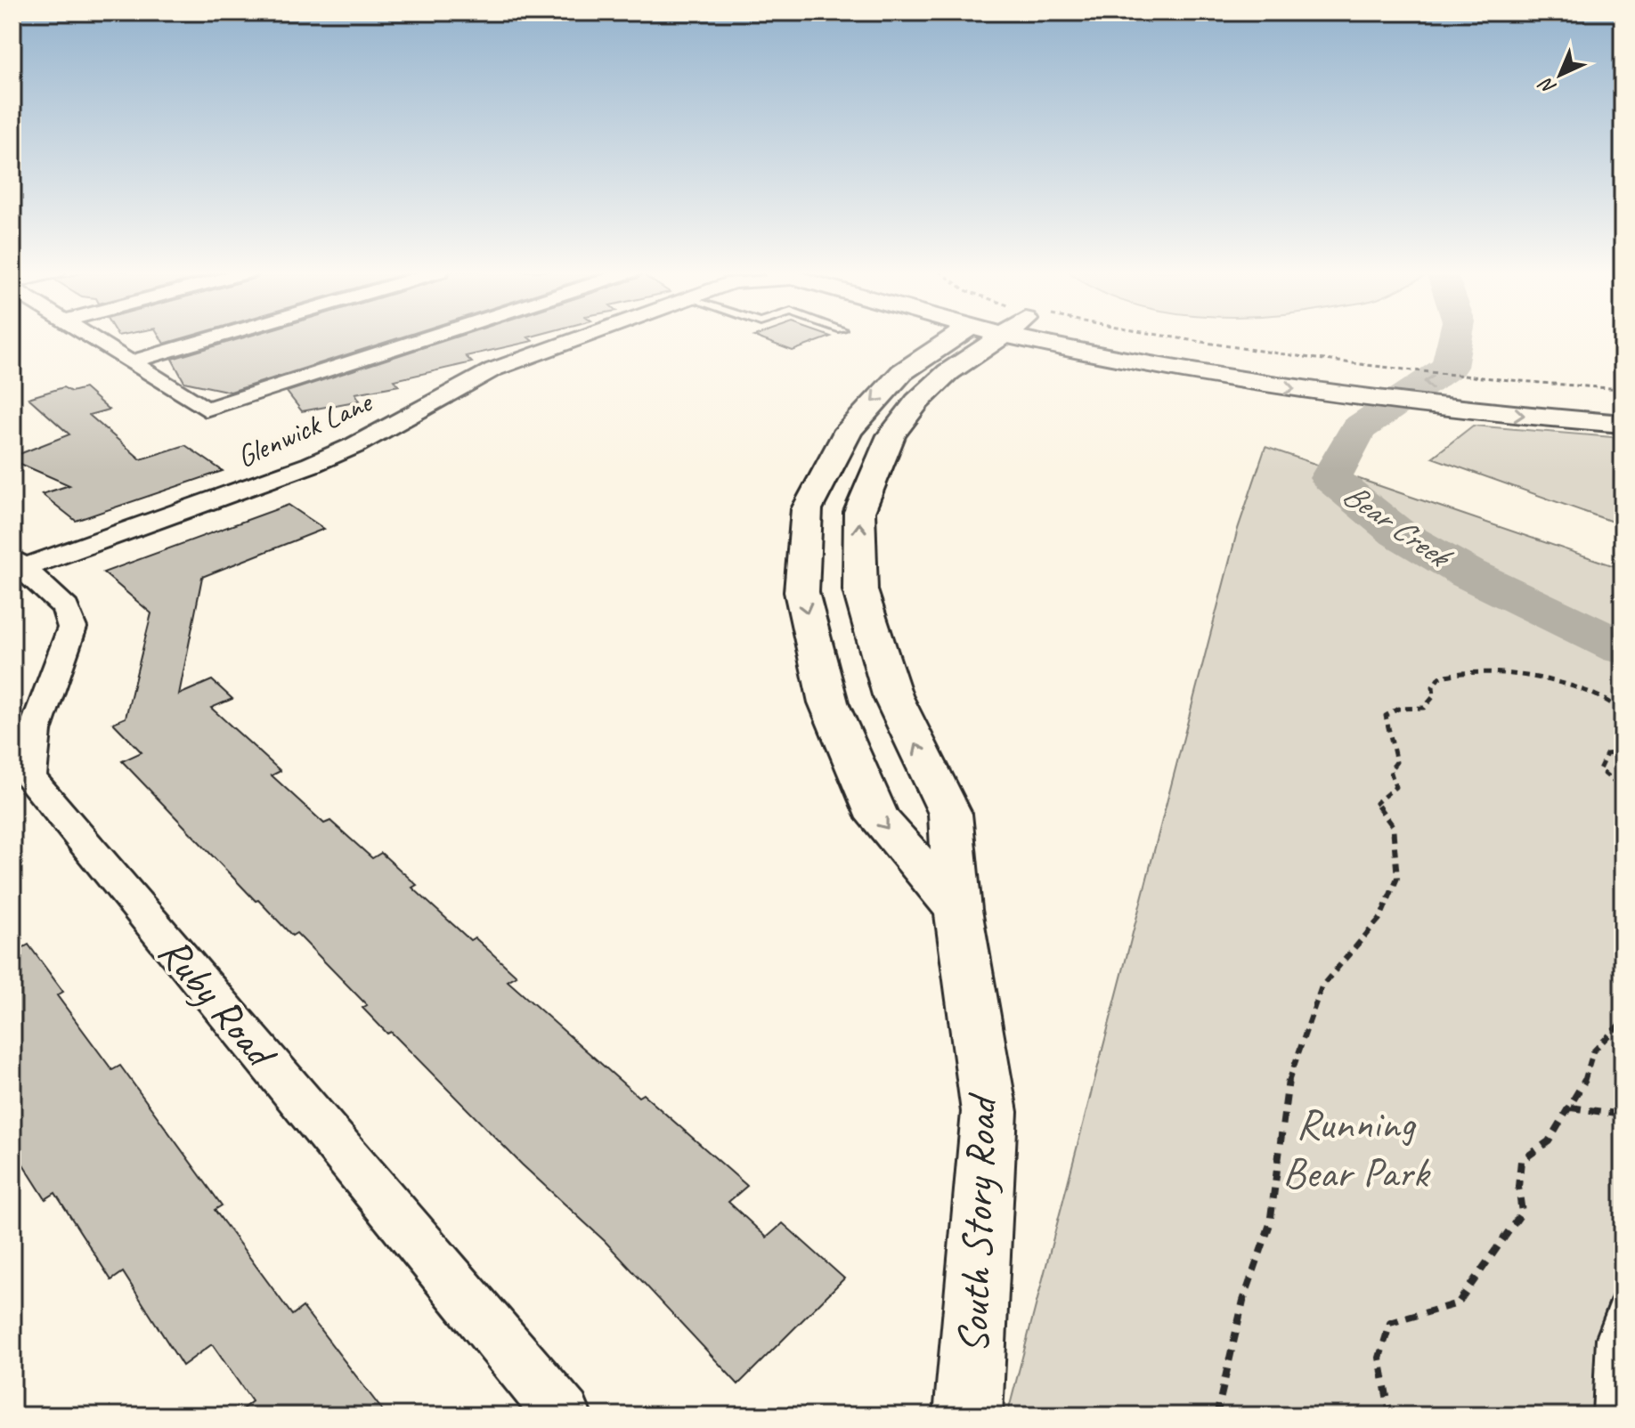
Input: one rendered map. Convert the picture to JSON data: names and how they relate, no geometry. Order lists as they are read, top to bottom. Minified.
{"streets":{"main road":["South Story Road"],"street":["Glenwick Lane","Ruby Road"]},"crossings":[["Glenwick Lane","Ruby Road"]],"water":["Bear Creek"],"parks":["Running Bear Park"],"north":"bottom left"}
